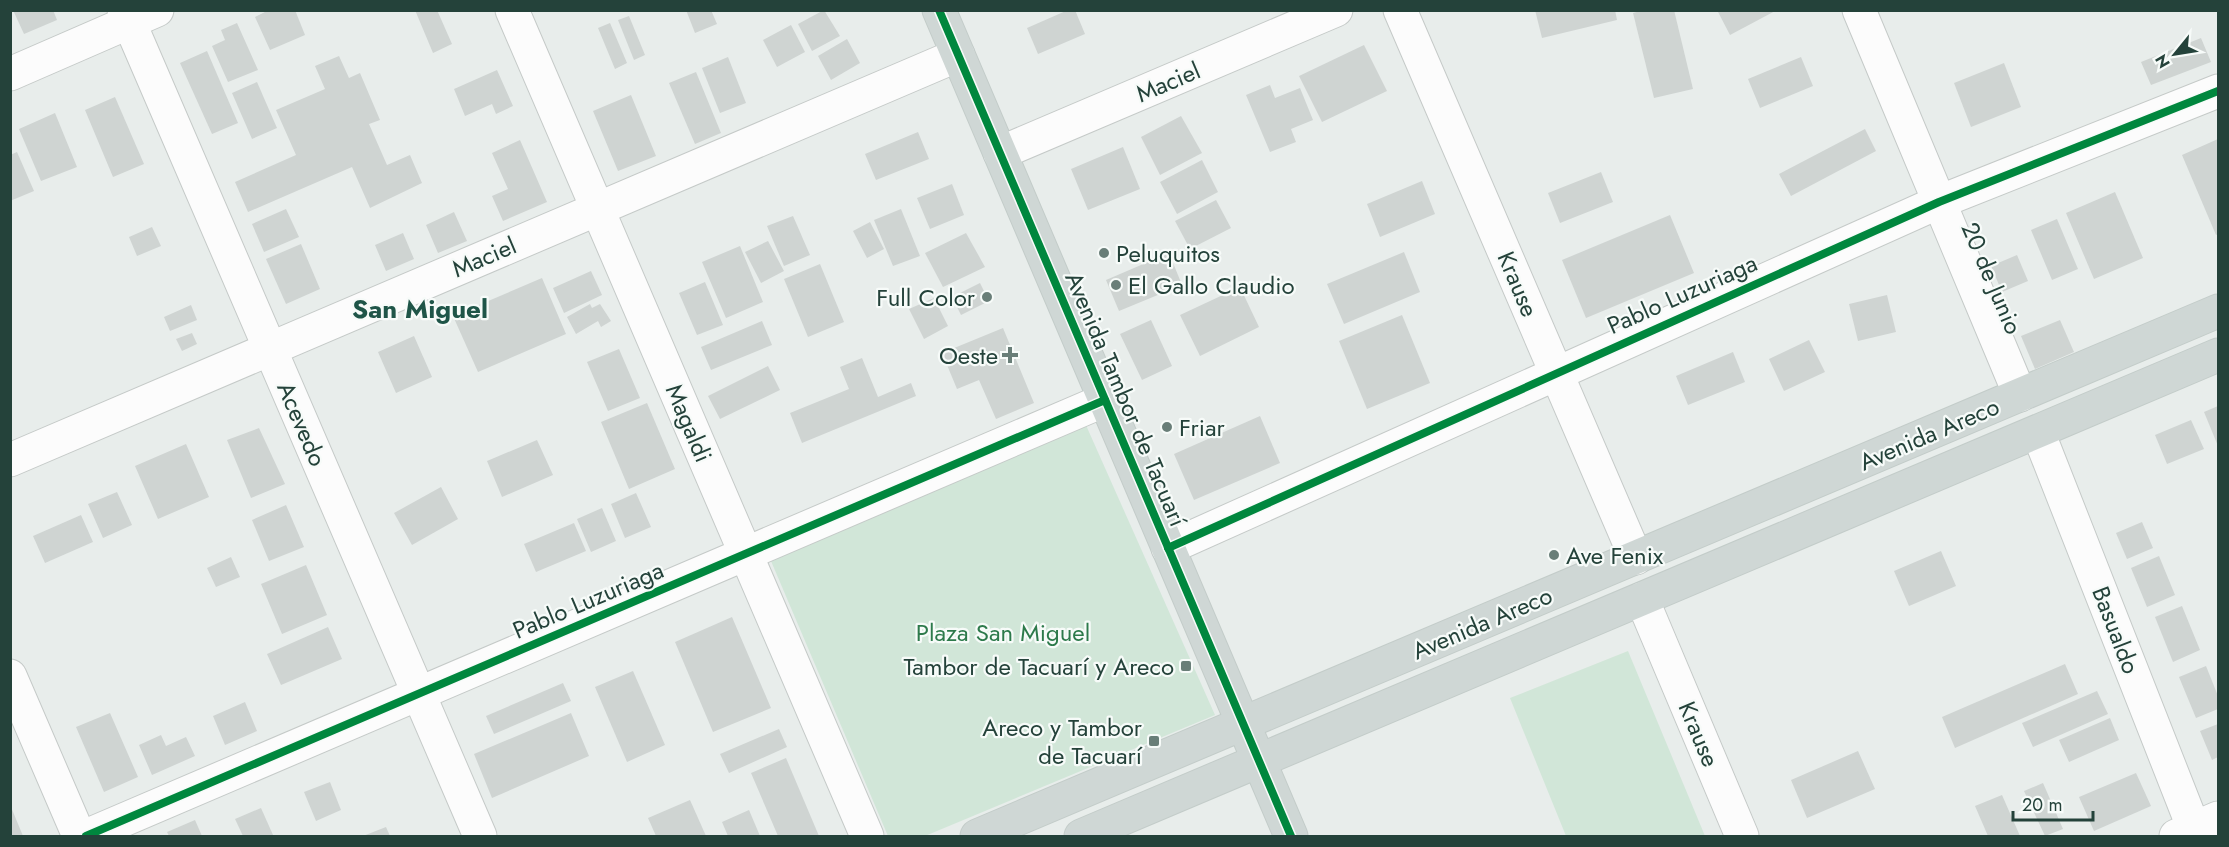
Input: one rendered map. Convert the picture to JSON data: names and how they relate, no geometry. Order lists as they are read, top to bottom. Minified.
{"streets":{"main road":["Avenida Tambor de Tacuarí","Avenida Areco"],"street":["Maciel","20 de Junio","Krause","Pablo Luzuriaga","Magaldi","Acevedo","Basualdo"]},"crossings":[["Maciel","Avenida Tambor de Tacuarí"],["Maciel","Magaldi"],["Maciel","Acevedo"],["20 de Junio","Pablo Luzuriaga"],["20 de Junio","Avenida Areco"],["Krause","Pablo Luzuriaga"],["Krause","Avenida Areco"],["Pablo Luzuriaga","Avenida Tambor de Tacuarí"],["Pablo Luzuriaga","Magaldi"],["Pablo Luzuriaga","Acevedo"],["Avenida Tambor de Tacuarí","Avenida Areco"],["Avenida Areco","Basualdo"]],"districts":["San Miguel"],"parks":["Plaza San Miguel"],"places":{"other":["Peluquitos","El Gallo Claudio","Full Color","Friar","Ave Fenix"],"health":["Oeste"],"transit":["Tambor de Tacuarí y Areco","Areco y Tambor de Tacuarí"]},"scale_bar":"20 m","north":"bottom left"}
